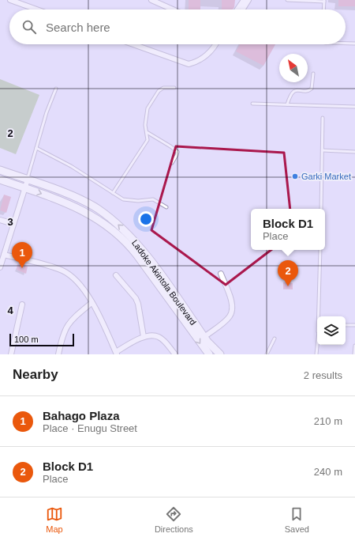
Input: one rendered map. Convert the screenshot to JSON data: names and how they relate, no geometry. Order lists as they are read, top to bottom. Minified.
{"streets":{"street":["Ladoke Akintola Boulevard"]},"places":["Garki Market"],"scale_bar":"100 m","north":"top left","page":{"search":"Search here","popup":["Block D1","Place"],"pins":["1","2"],"scale":"100 m","heading":["Nearby","2 results"],"list":[{"mark":"1","name":"Bahago Plaza","note":"Place · Enugu Street","value":"210 m"},{"mark":"2","name":"Block D1","note":"Place","value":"240 m"}],"nav":["Map","Directions","Saved"]},"grid":{"rows":["2","3","4"]}}
